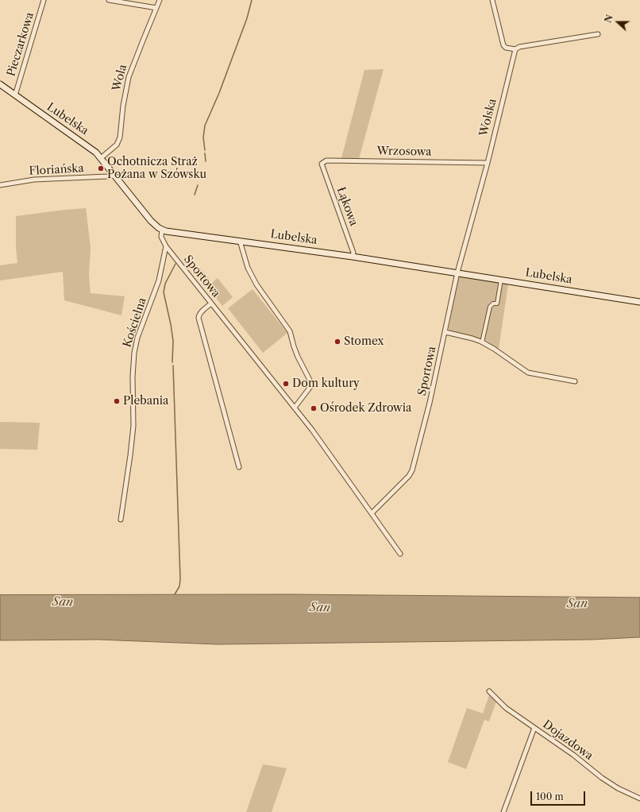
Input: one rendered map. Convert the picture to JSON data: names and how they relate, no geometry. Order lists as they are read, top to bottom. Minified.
{"streets":{"main road":["Lubelska"],"street":["Pieczarkowa","Wola","Wolska","Wrzosowa","Floriańska","Łąkowa","Sportowa","Kościelna","Dojazdowa"]},"crossings":[["Pieczarkowa","Lubelska"],["Wola","Lubelska"],["Wolska","Lubelska"],["Wolska","Wrzosowa"],["Wolska","Sportowa"],["Lubelska","Floriańska"],["Lubelska","Łąkowa"],["Lubelska","Sportowa"],["Wrzosowa","Łąkowa"],["Sportowa","Kościelna"]],"water":["San"],"places":["Ochotnicza Straż Pożana w Szówsku","Stomex","Dom kultury","Plebania","Ośrodek Zdrowia"],"scale_bar":"100 m","north":"left"}
